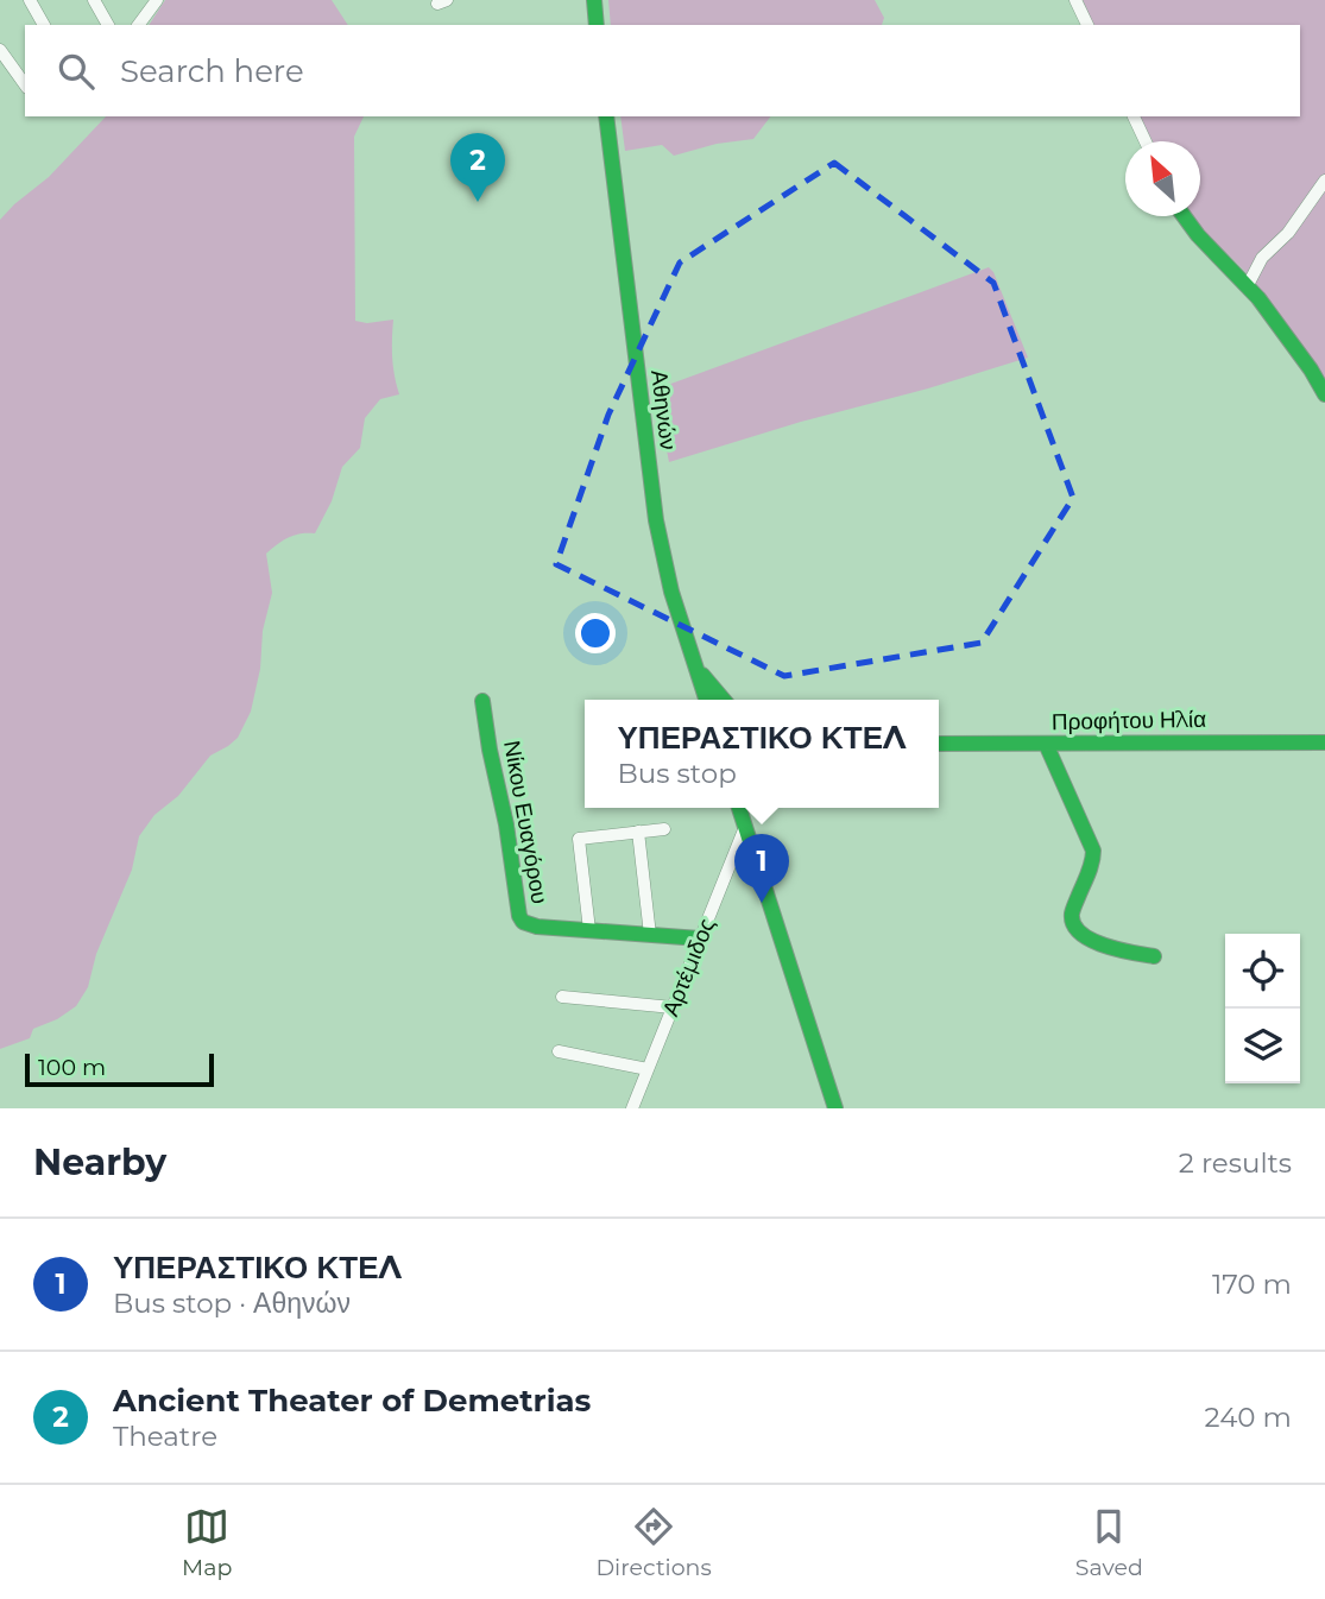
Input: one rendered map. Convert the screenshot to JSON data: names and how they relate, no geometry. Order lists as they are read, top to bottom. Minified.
{"streets":{"street":["Αθηνών","Προφήτου Ηλία","Νίκου Ευαγόρου","Αρτέμιδος"]},"crossings":[["Νίκου Ευαγόρου","Αρτέμιδος"]],"scale_bar":"100 m","north":"top left","page":{"search":"Search here","pins":["2","1"],"popup":["ΥΠΕΡΑΣΤΙΚΟ ΚΤΕΛ","Bus stop"],"scale":"100 m","heading":["Nearby","2 results"],"list":[{"mark":"1","name":"ΥΠΕΡΑΣΤΙΚΟ ΚΤΕΛ","note":"Bus stop · Αθηνών","value":"170 m"},{"mark":"2","name":"Ancient Theater of Demetrias","note":"Theatre","value":"240 m"}],"nav":["Map","Directions","Saved"]}}
